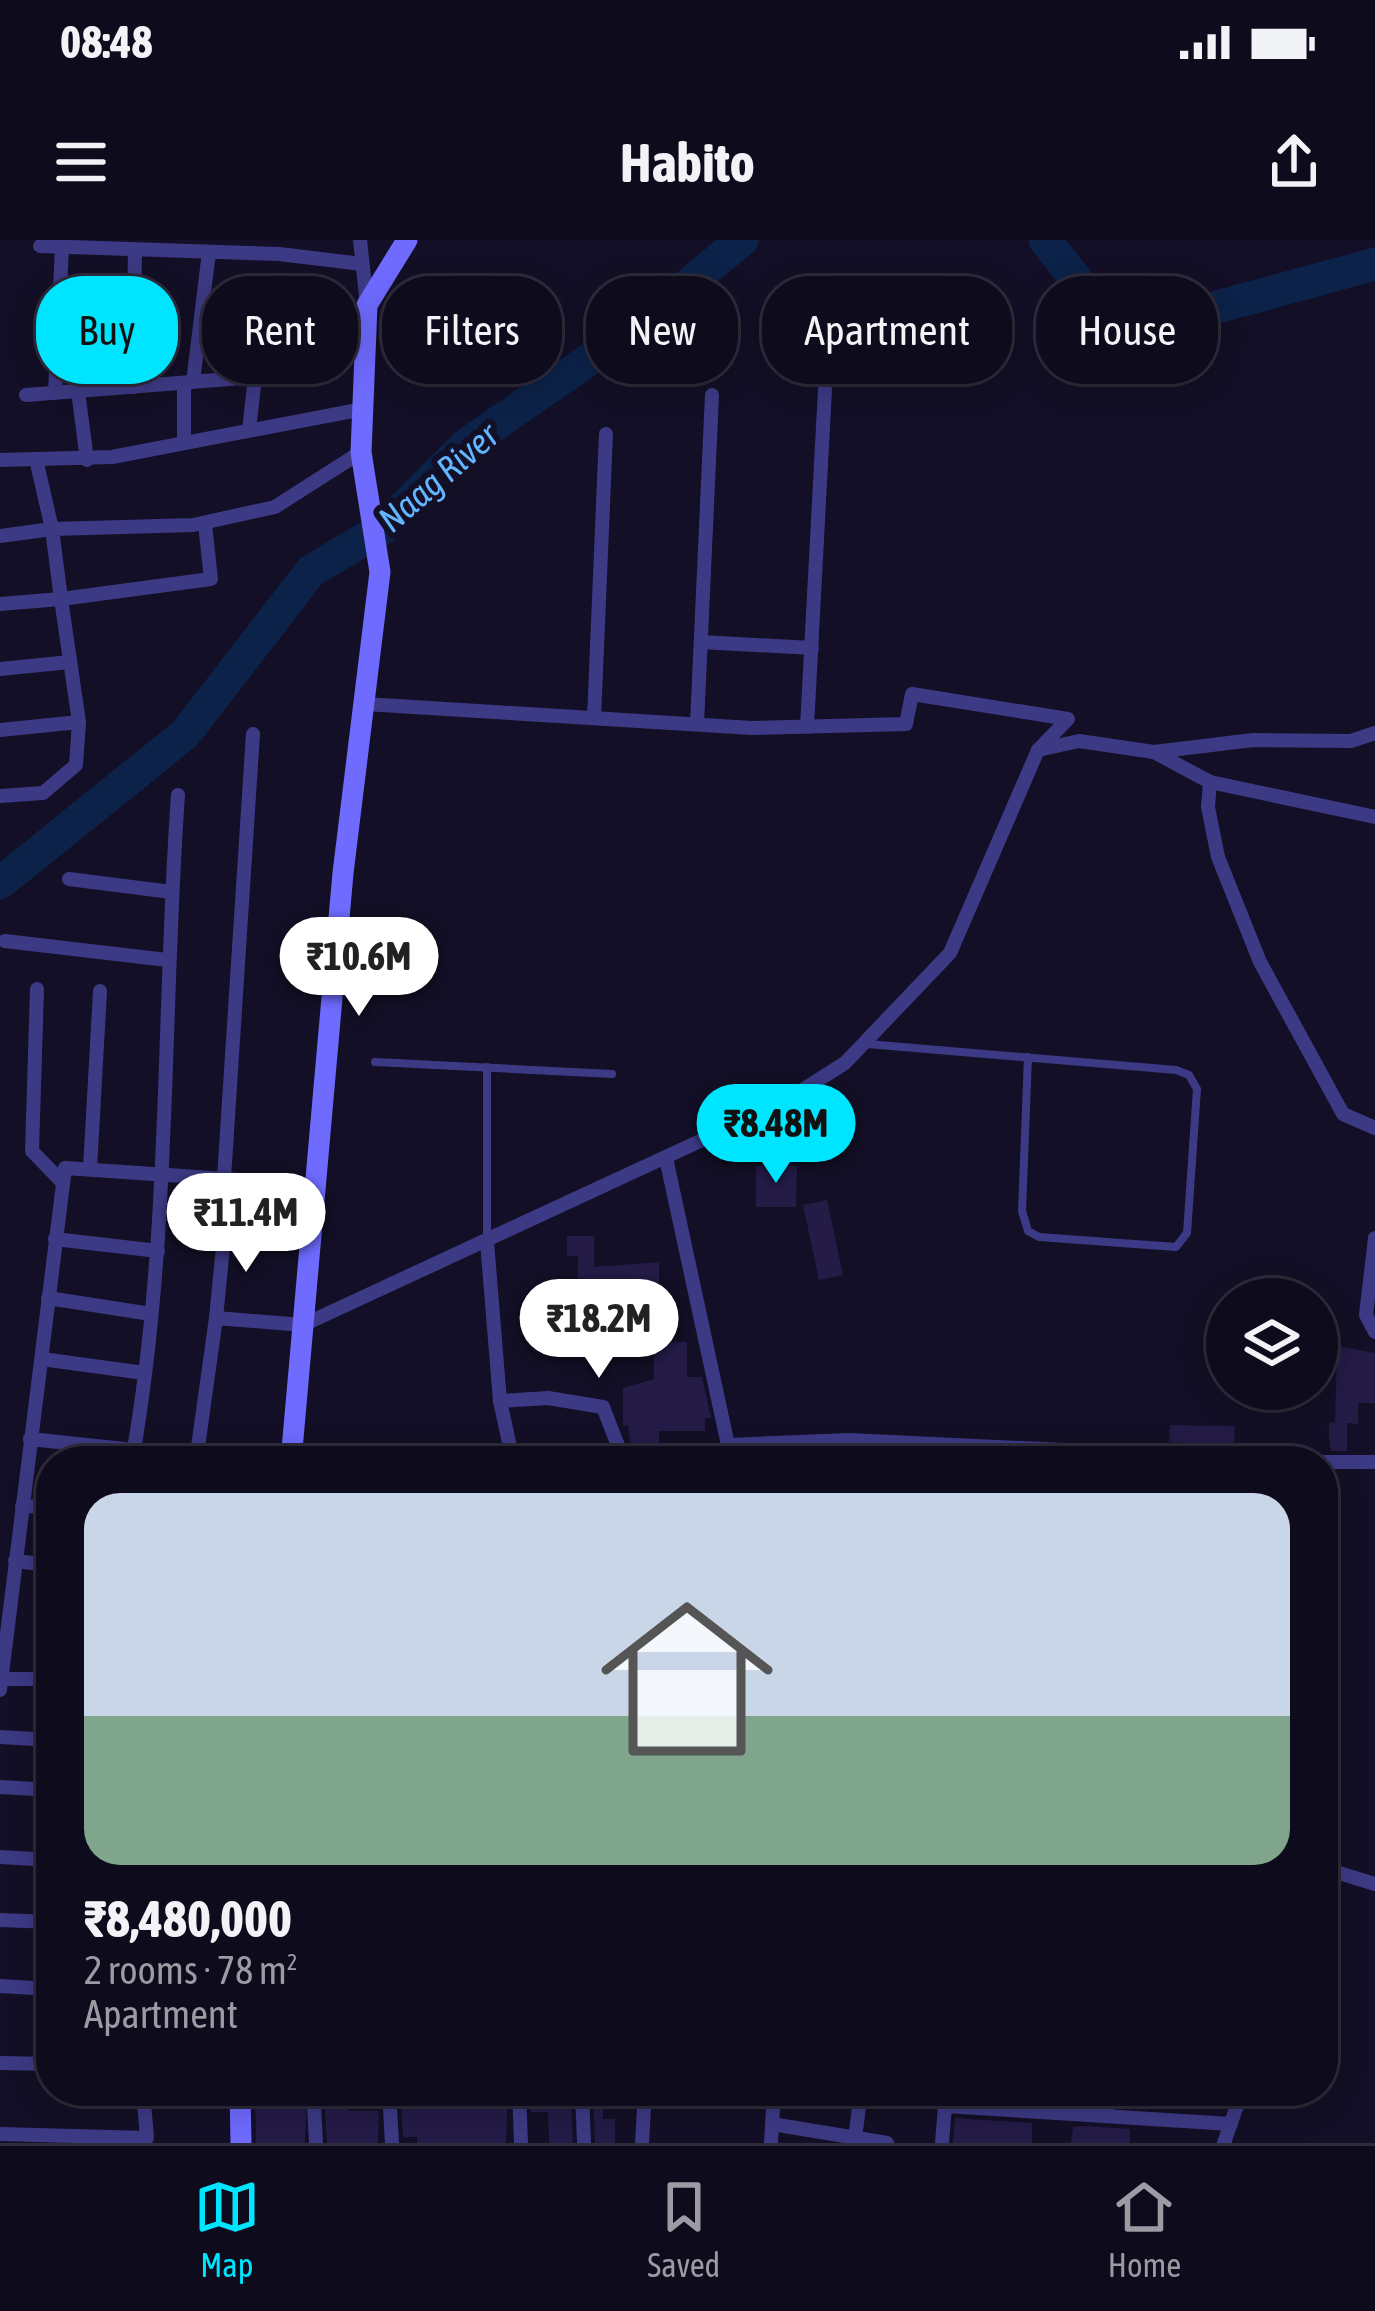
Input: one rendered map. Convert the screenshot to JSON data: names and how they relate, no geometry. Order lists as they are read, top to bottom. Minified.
{"water":["Naag River"],"page":{"status":"08:48","header":"Habito","chip":["Buy","Rent","Filters","New","Apartment","House"],"price":["₹10.6M","₹8.48M","₹11.4M","₹18.2M"],"list":[{"name":"₹8,480,000","note":"2 rooms · 78 m² · Apartment"}],"tabs":["Map","Saved","Home"]}}
